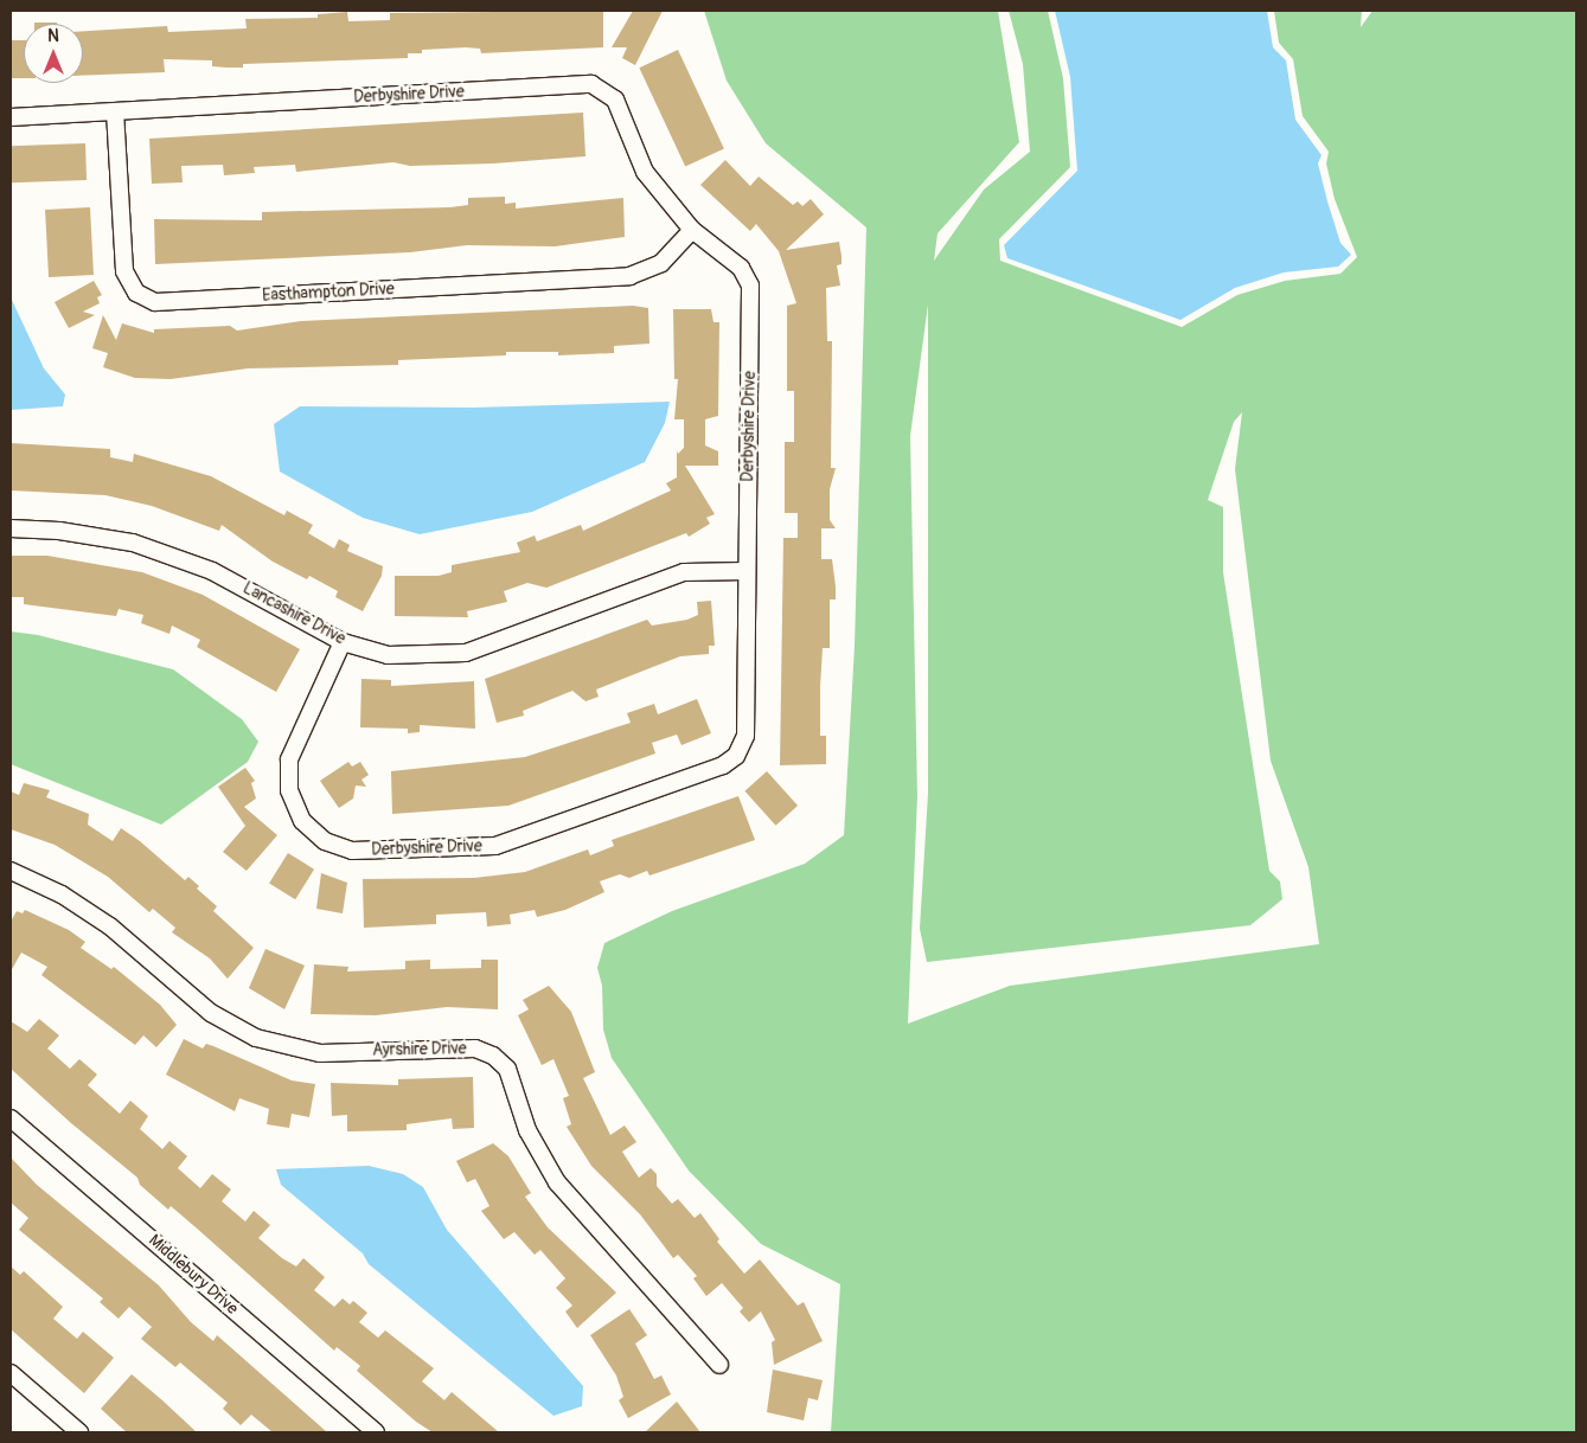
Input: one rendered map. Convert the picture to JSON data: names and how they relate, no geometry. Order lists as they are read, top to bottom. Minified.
{"streets":{"street":["Derbyshire Drive","Easthampton Drive","Lancashire Drive","Ayrshire Drive","Middlebury Drive"]},"crossings":[["Derbyshire Drive","Easthampton Drive"],["Derbyshire Drive","Lancashire Drive"]],"north":"top"}
